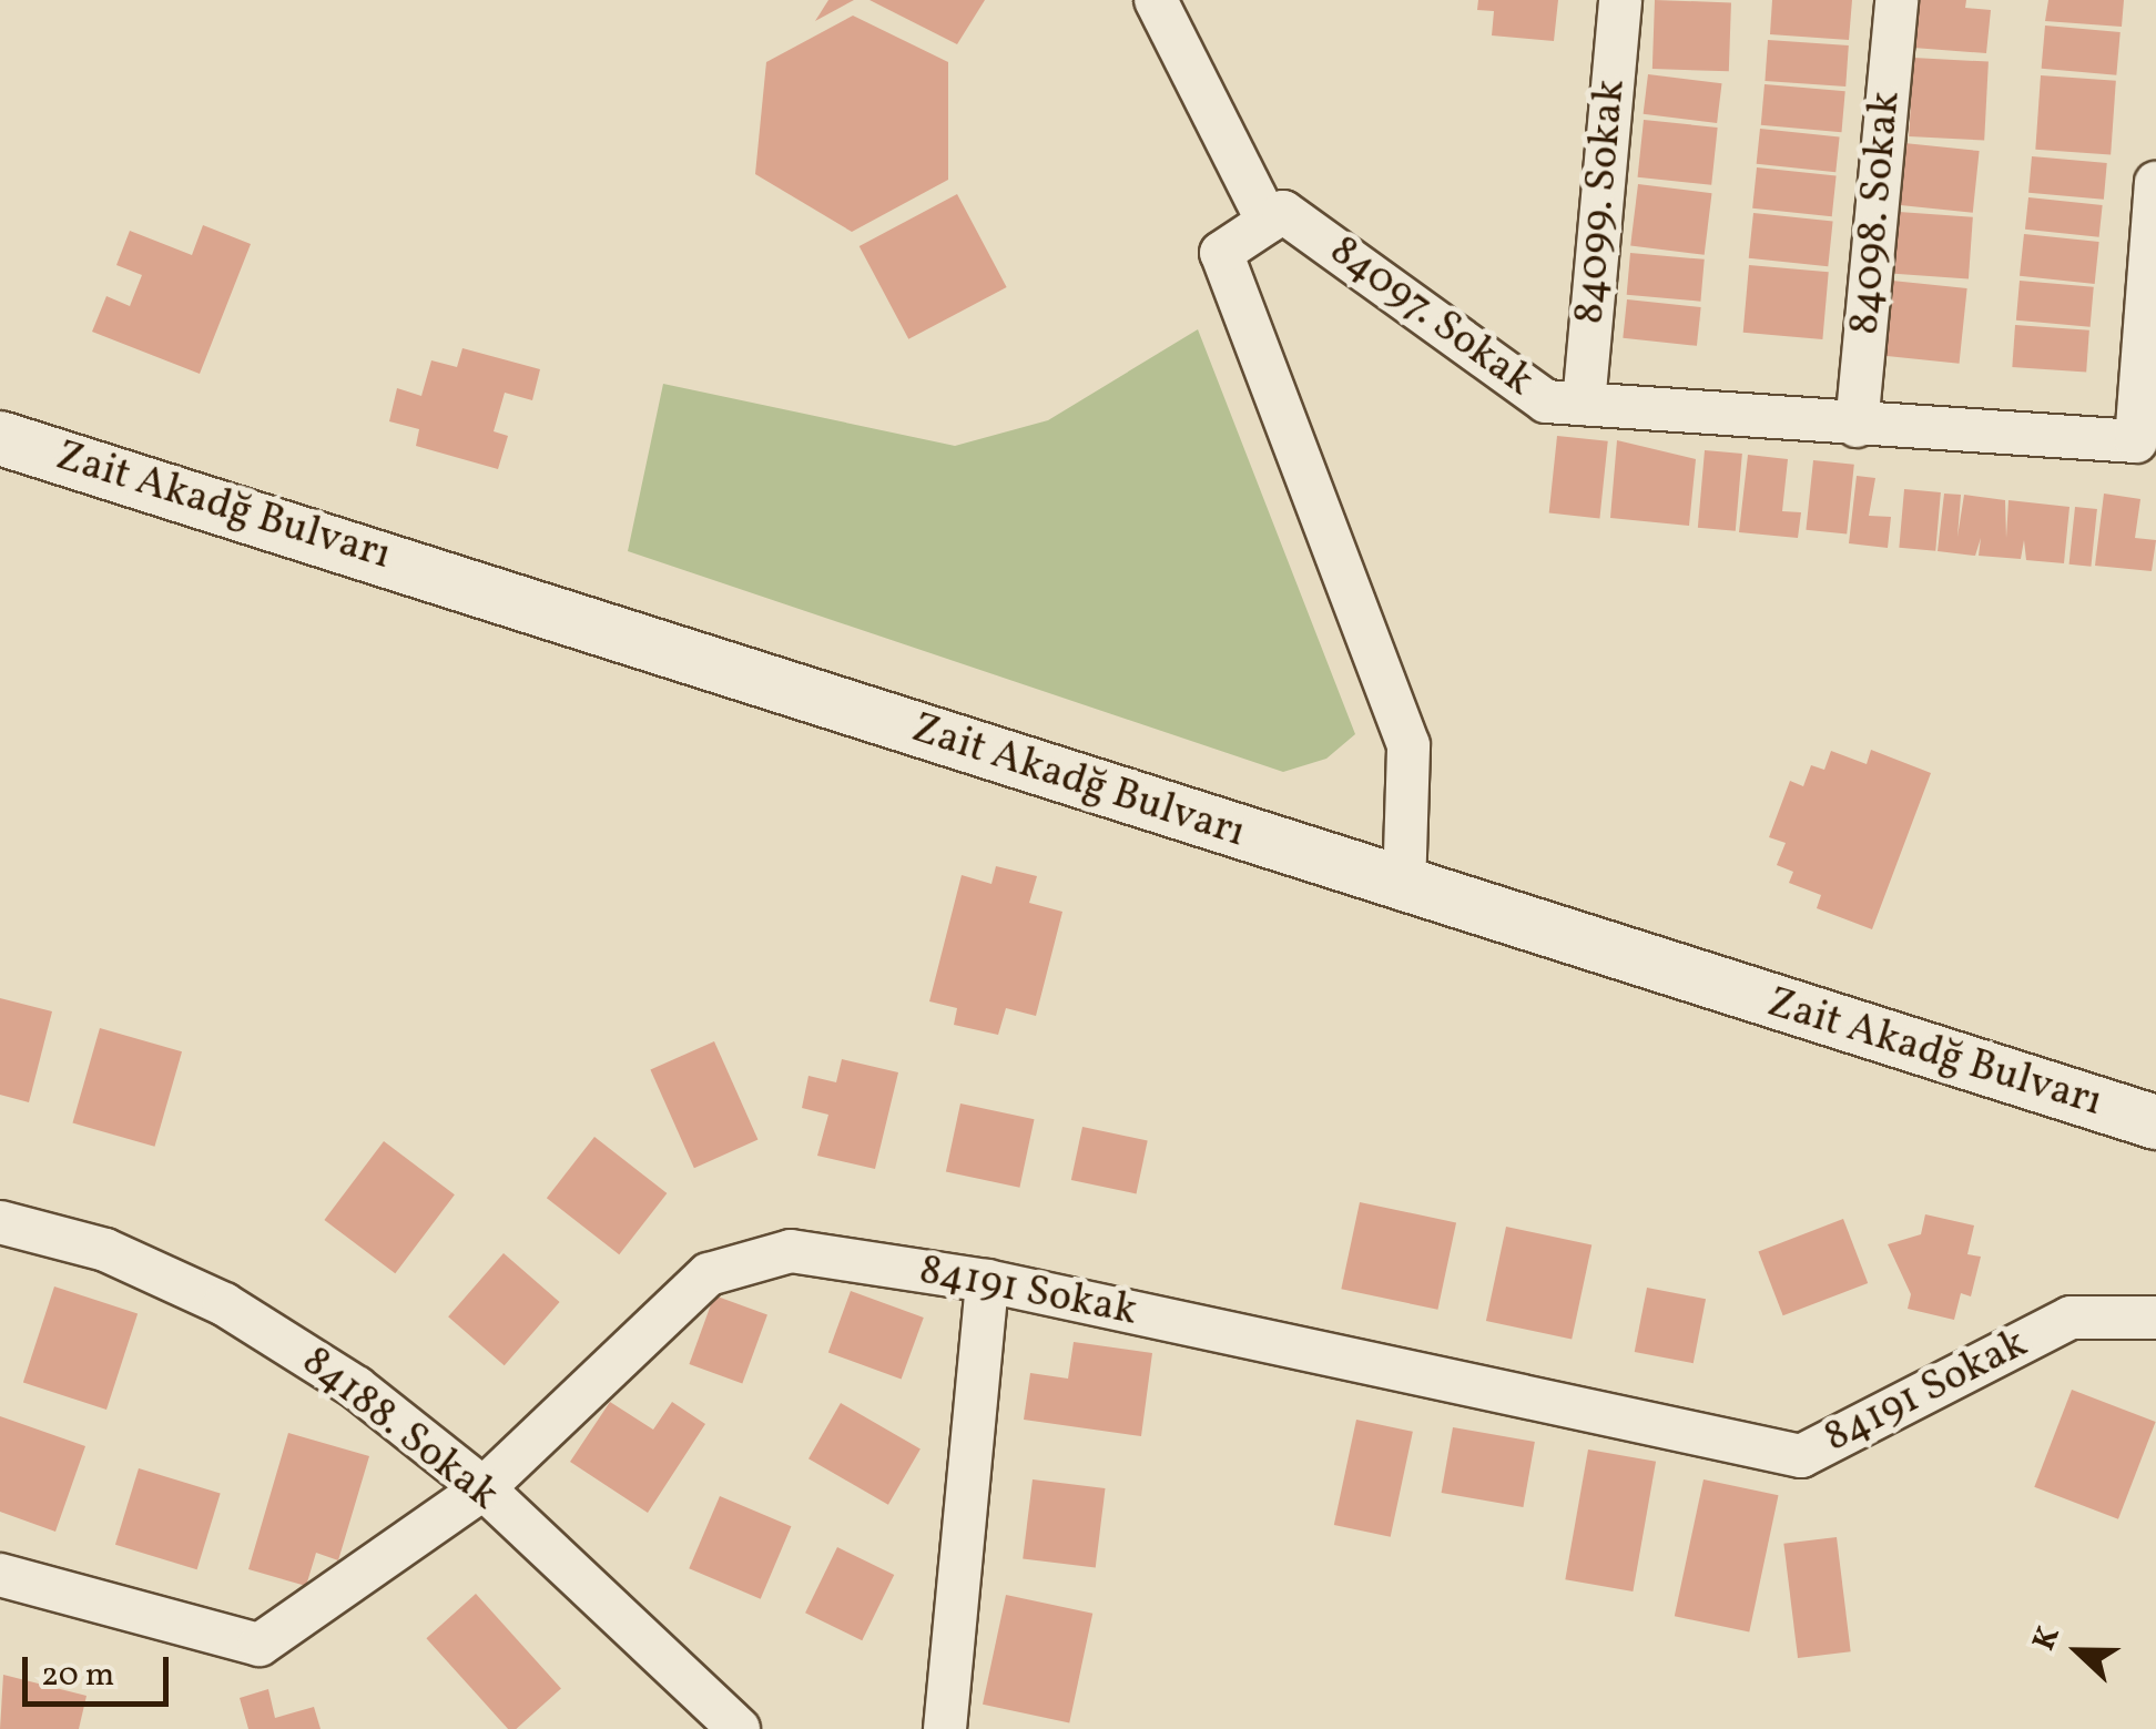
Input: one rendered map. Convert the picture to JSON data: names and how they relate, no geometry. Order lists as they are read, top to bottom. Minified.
{"streets":{"street":["84099. Sokak","84098. Sokak","84097. Sokak","Zait Akadğ Bulvarı","84191 Sokak","84188. Sokak"]},"crossings":[["84099. Sokak","84097. Sokak"],["84098. Sokak","84097. Sokak"],["84191 Sokak","84188. Sokak"]],"scale_bar":"20 m","north":"left"}
